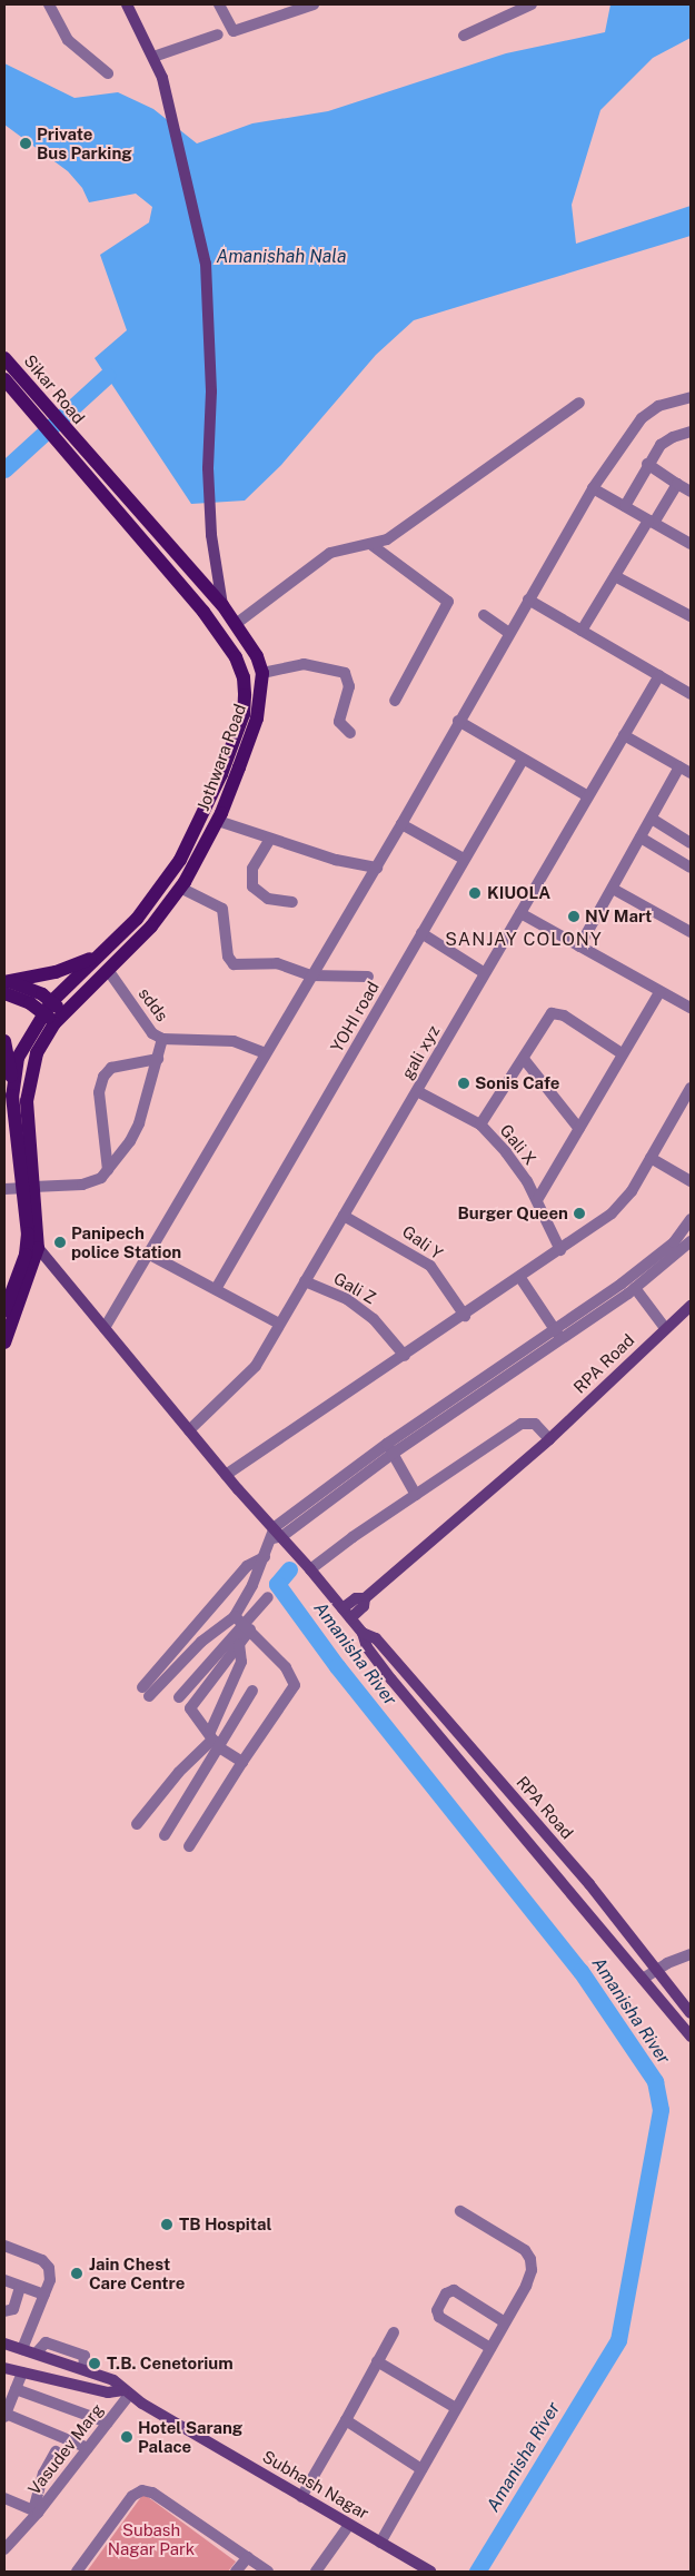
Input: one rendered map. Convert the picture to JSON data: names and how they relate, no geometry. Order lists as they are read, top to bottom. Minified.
{"streets":{"main road":["Sikar Road","Jothwara Road"],"street":["sdds","YOHI road","gali xyz","Gali X","Gali Y","Gali Z","RPA Road","Vasudev Marg","Subhash Nagar"]},"crossings":[["Sikar Road","Jothwara Road"],["Jothwara Road","sdds"],["gali xyz","Gali X"],["gali xyz","Gali Y"],["gali xyz","Gali Z"],["Vasudev Marg","Subhash Nagar"]],"districts":["SANJAY COLONY"],"water":["Amanishah Nala","Amanisha River"],"parks":["Subash Nagar Park"],"places":["Private Bus Parking","KIUOLA","NV Mart","Sonis Cafe","Burger Queen","Panipech police Station","TB Hospital","Jain Chest Care Centre","T.B. Cenetorium","Hotel Sarang Palace"]}
